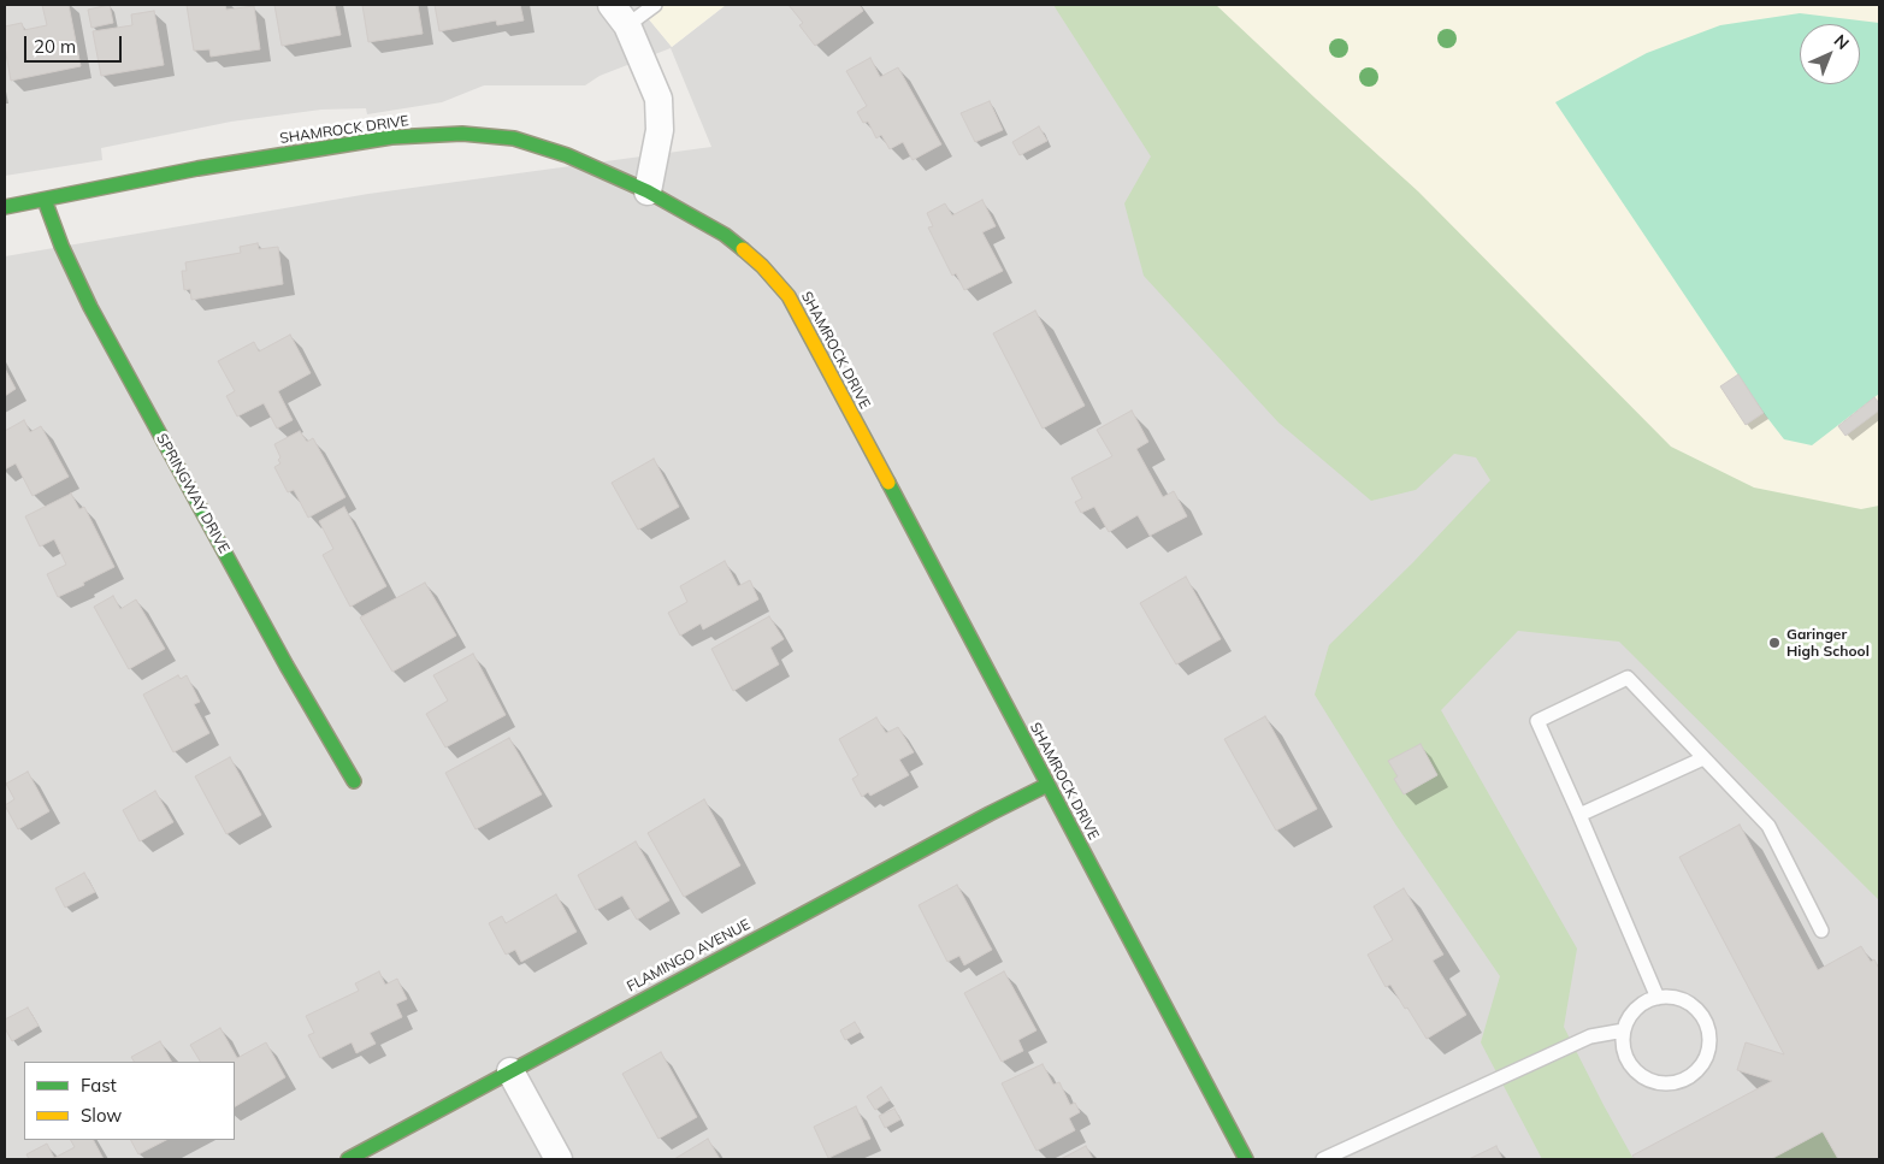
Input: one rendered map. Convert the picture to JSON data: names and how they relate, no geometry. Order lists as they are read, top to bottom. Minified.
{"streets":{"street":["SHAMROCK DRIVE","SPRINGWAY DRIVE","FLAMINGO AVENUE"]},"crossings":[["SHAMROCK DRIVE","SPRINGWAY DRIVE"],["SHAMROCK DRIVE","FLAMINGO AVENUE"]],"places":["Garinger High School"],"legend":["Fast","Slow"],"scale_bar":"20 m","north":"top right"}
